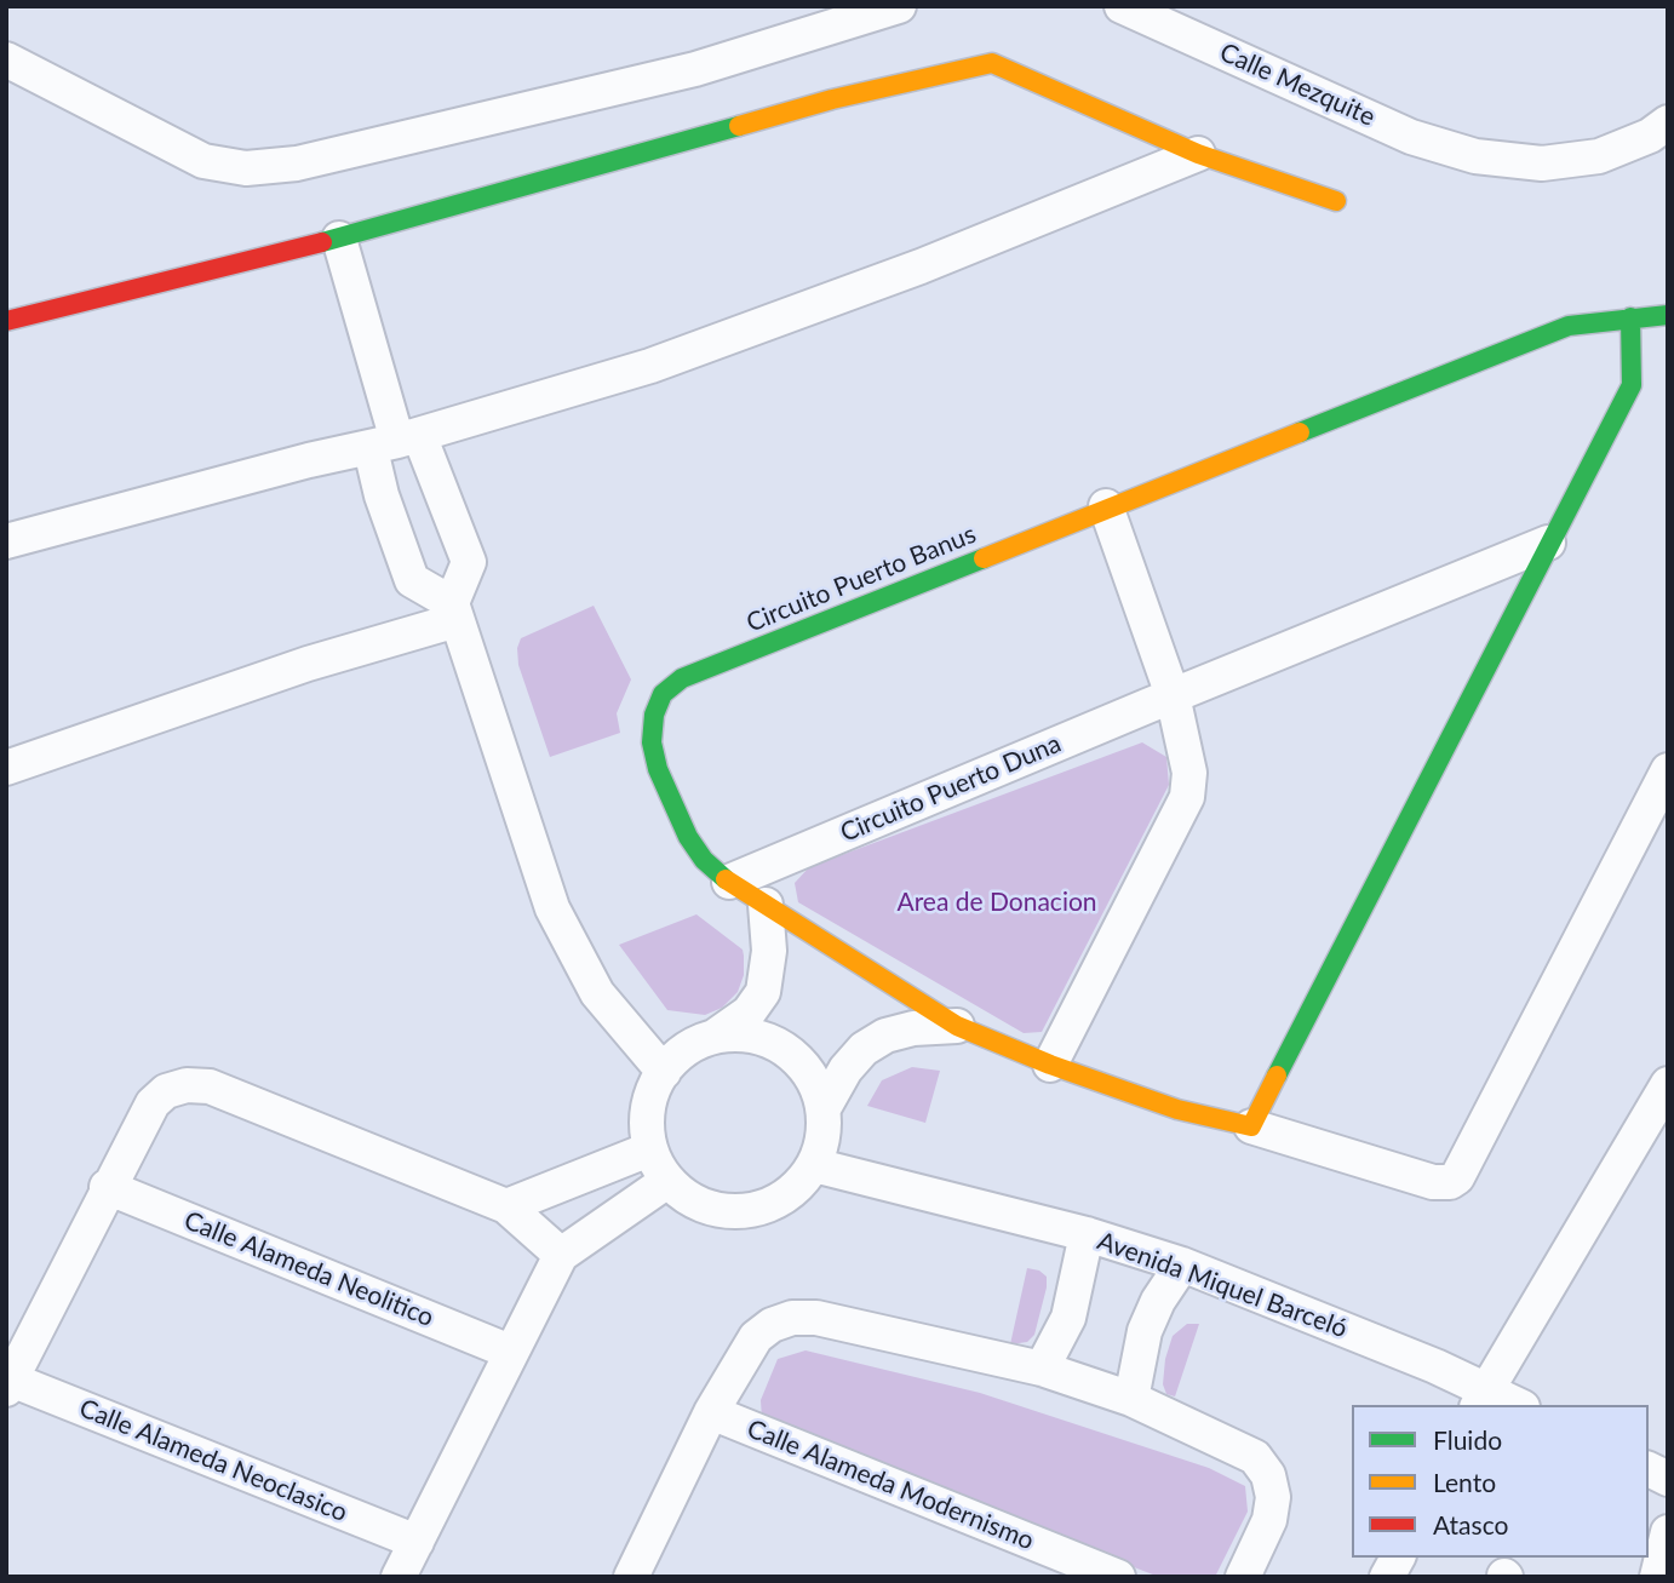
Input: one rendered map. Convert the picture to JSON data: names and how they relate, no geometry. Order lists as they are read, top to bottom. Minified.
{"streets":{"street":["Calle Mezquite","Circuito Puerto Banus","Circuito Puerto Duna","Calle Alameda Neolitico","Avenida Miquel Barceló","Calle Alameda Neoclasico","Calle Alameda Modernismo"]},"crossings":[["Circuito Puerto Banus","Circuito Puerto Duna"]],"parks":["Area de Donacion"],"legend":["Fluido","Lento","Atasco"]}
